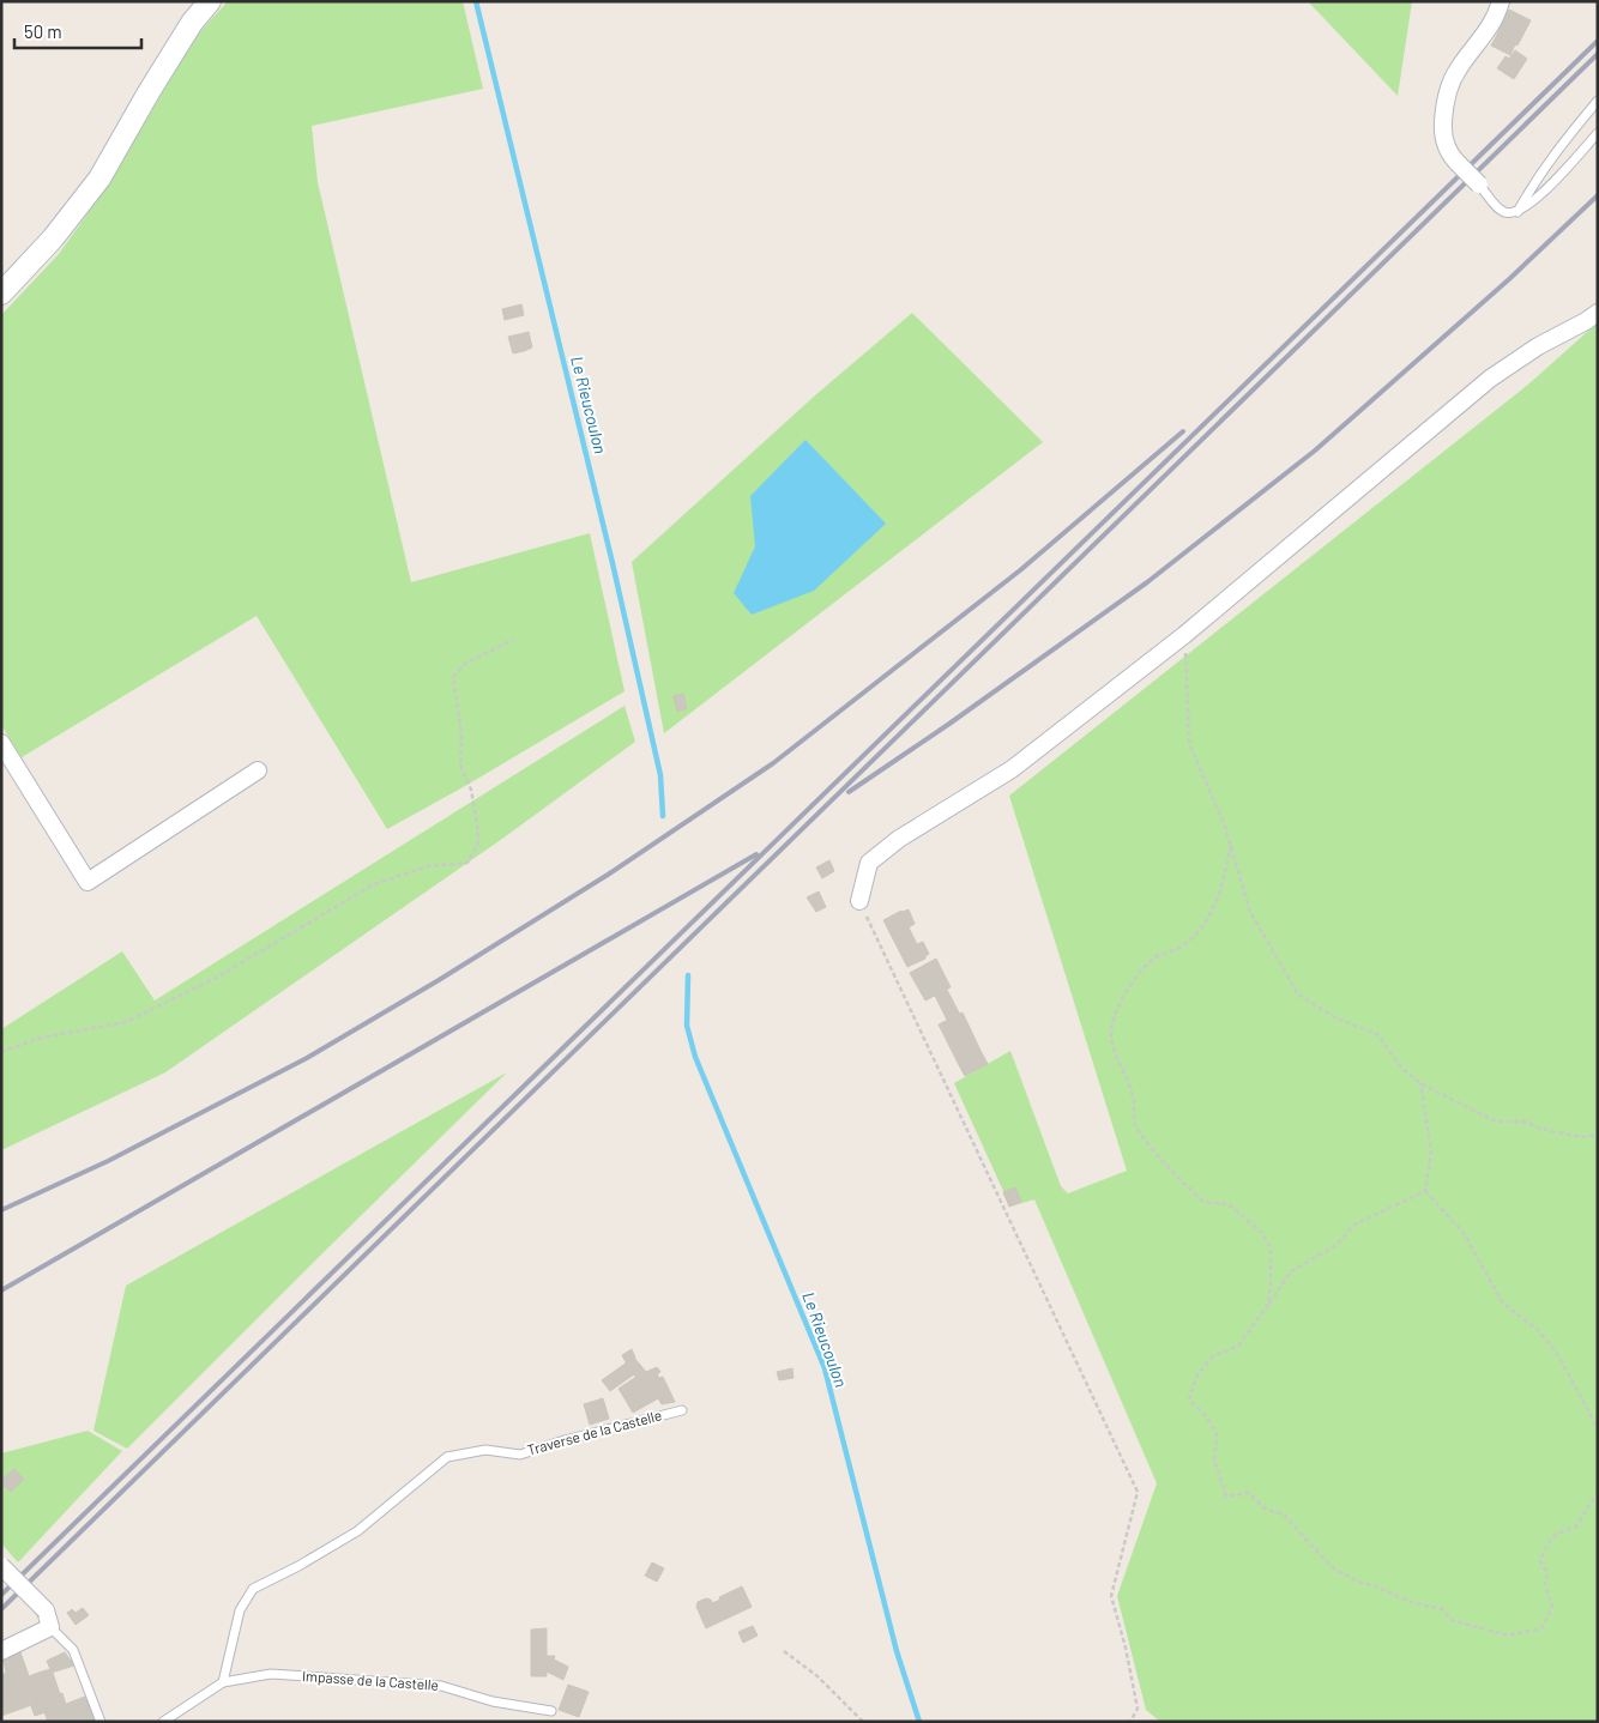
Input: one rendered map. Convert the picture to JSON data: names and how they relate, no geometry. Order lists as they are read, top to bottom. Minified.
{"streets":{"lane":["Traverse de la Castelle","Impasse de la Castelle"]},"crossings":[["Traverse de la Castelle","Impasse de la Castelle"]],"water":["Le Rieucoulon"],"scale_bar":"50 m"}
